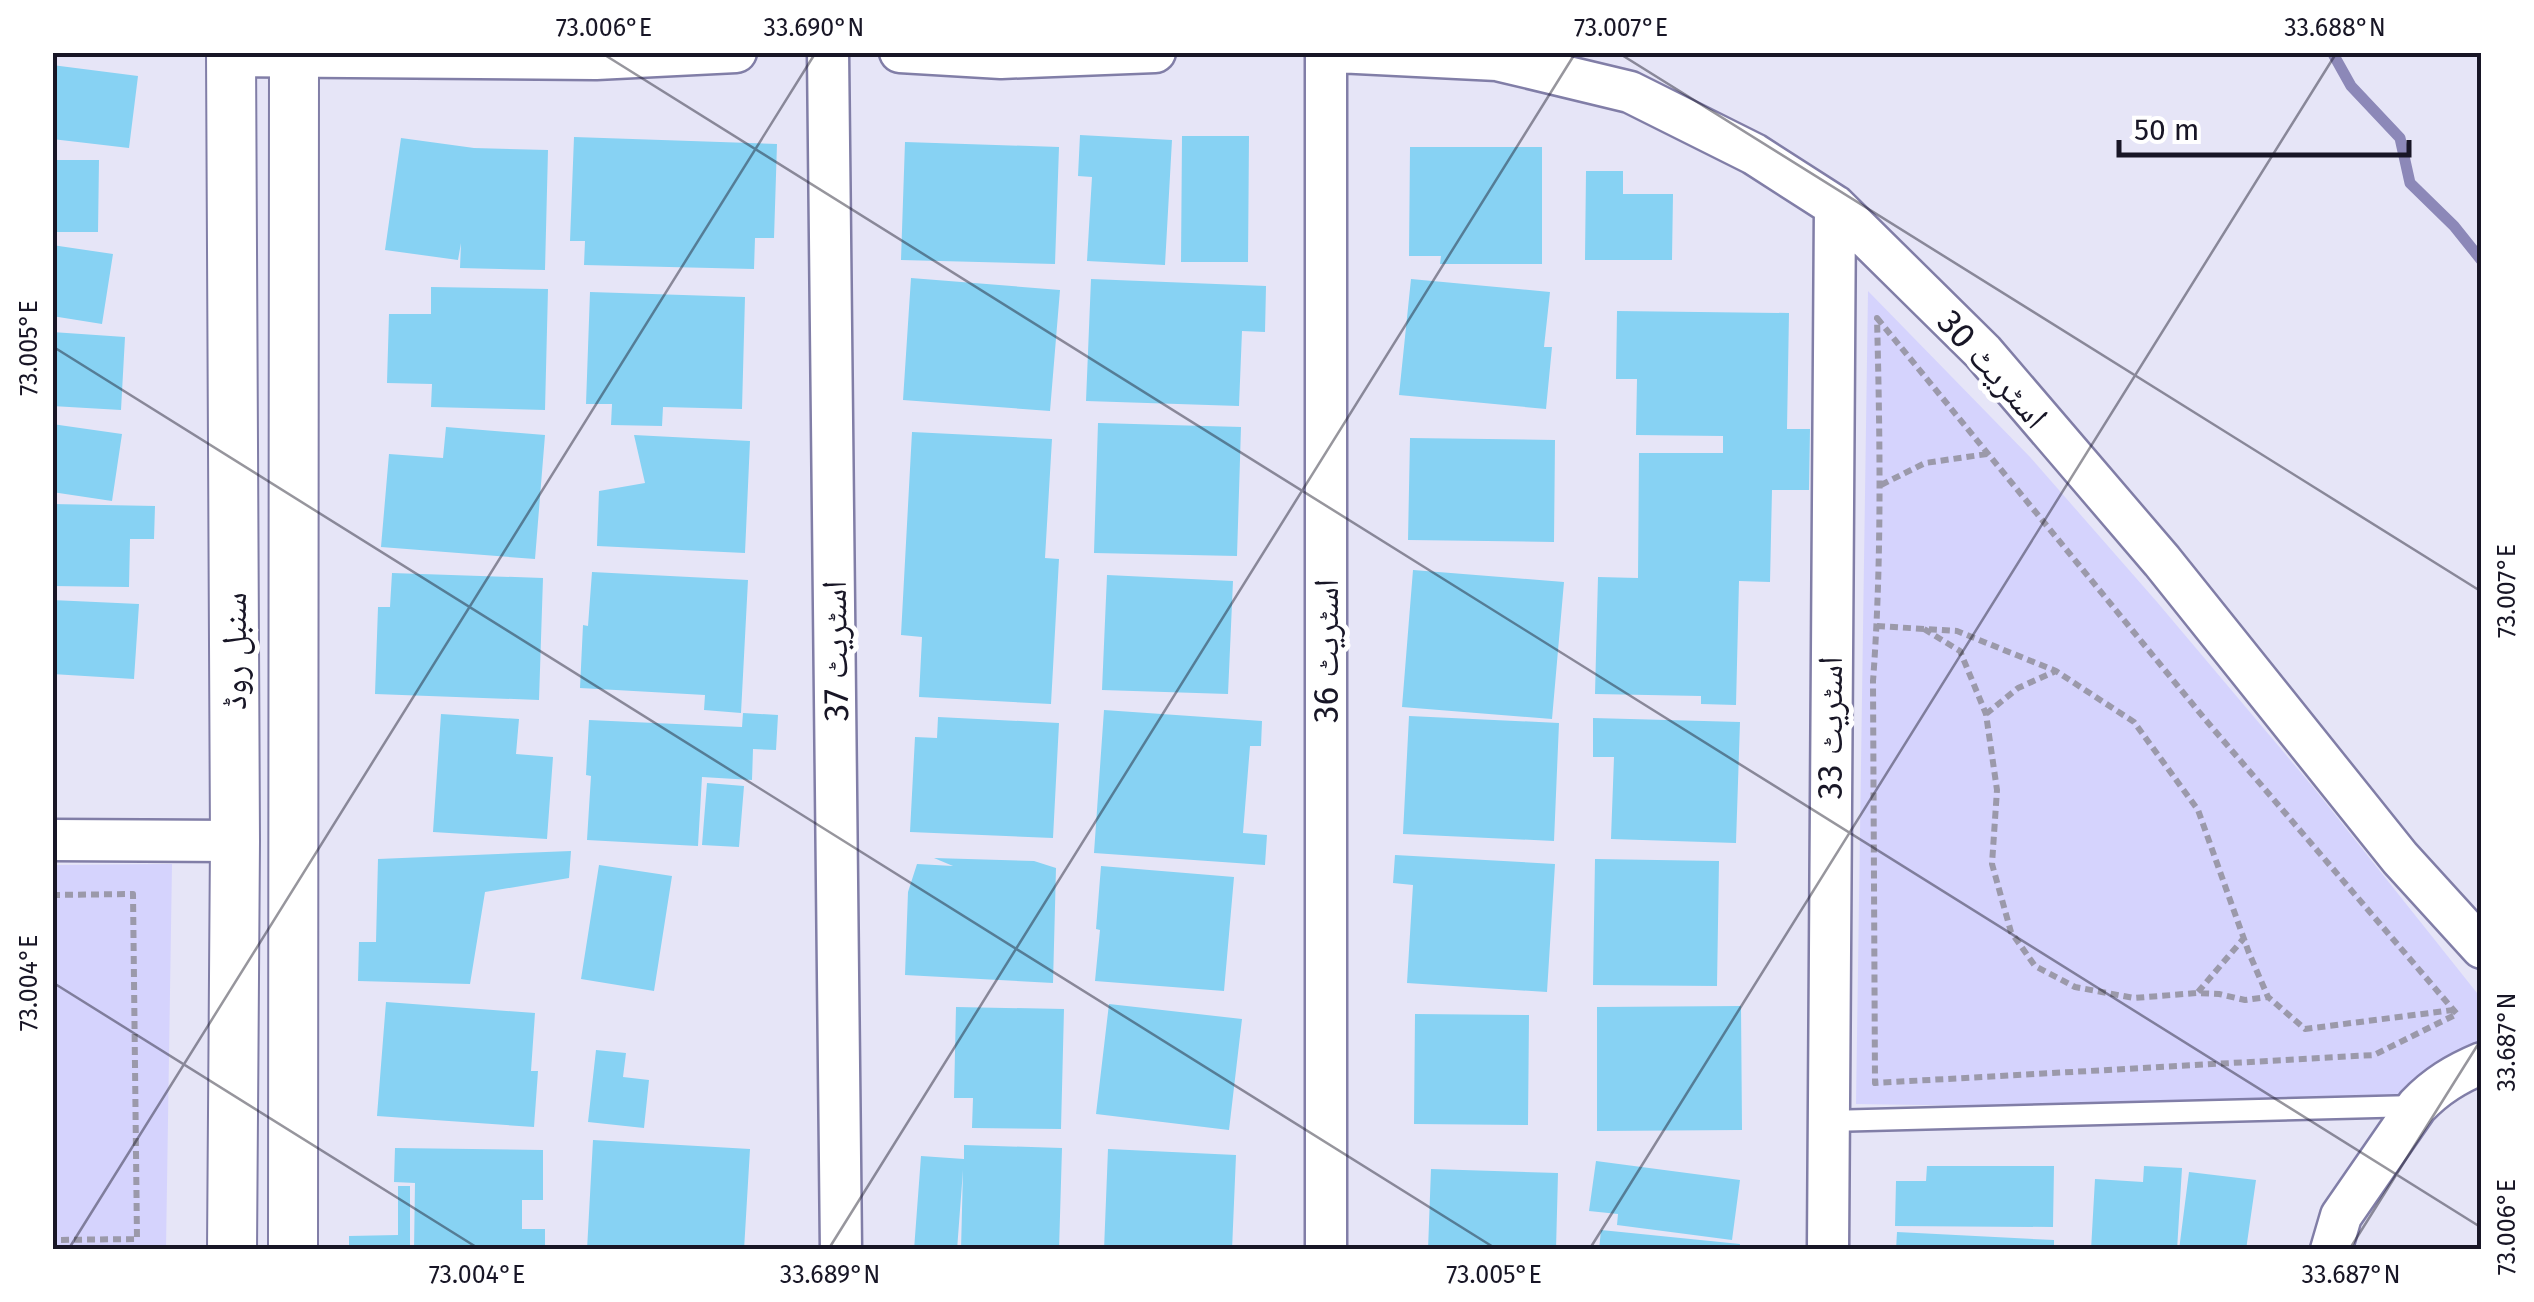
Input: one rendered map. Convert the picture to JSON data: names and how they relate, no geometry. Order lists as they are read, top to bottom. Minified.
{"streets":{"street":["اسٹریٹ 30","سنبل روڈ","اسٹریٹ 37","اسٹریٹ 36","اسٹریٹ 33"]},"crossings":[["اسٹریٹ 30","اسٹریٹ 33"]],"scale_bar":"50 m","coordinates":["73.006°E","33.690°N","73.007°E","33.688°N","73.005°E","73.004°E","33.687°N","33.689°N"]}
